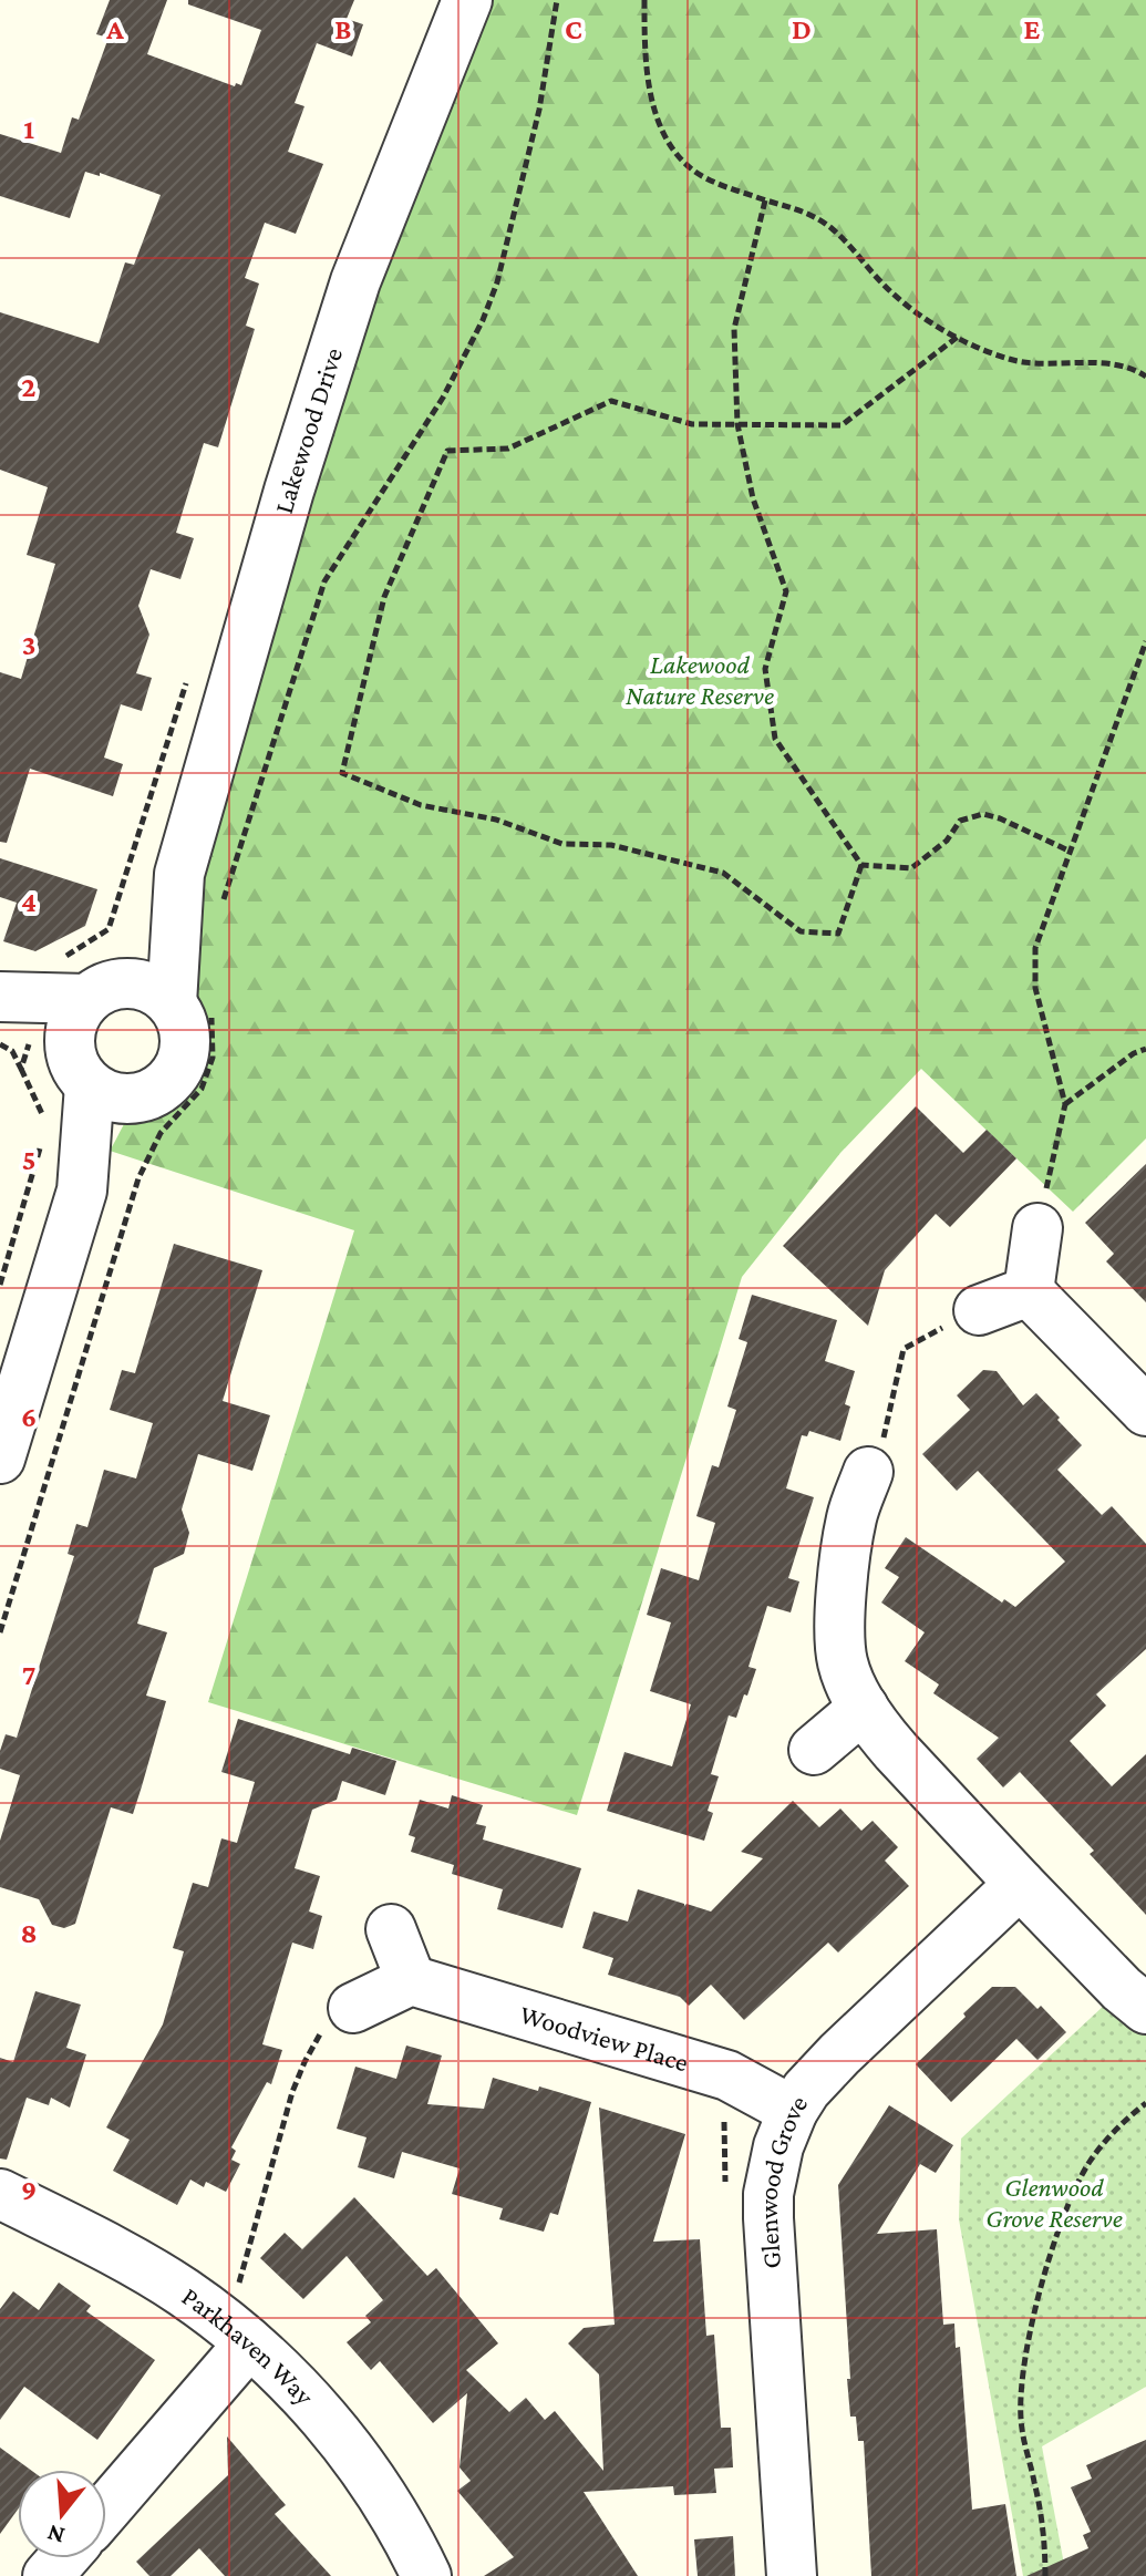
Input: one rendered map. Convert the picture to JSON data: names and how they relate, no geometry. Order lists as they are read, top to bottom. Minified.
{"streets":{"street":["Lakewood Drive","Woodview Place","Glenwood Grove","Parkhaven Way"]},"crossings":[["Woodview Place","Glenwood Grove"]],"parks":["Lakewood Nature Reserve","Glenwood Grove Reserve"],"north":"bottom","grid":{"columns":["A","B","C","D","E"],"rows":["1","2","3","4","5","6","7","8","9"]}}
